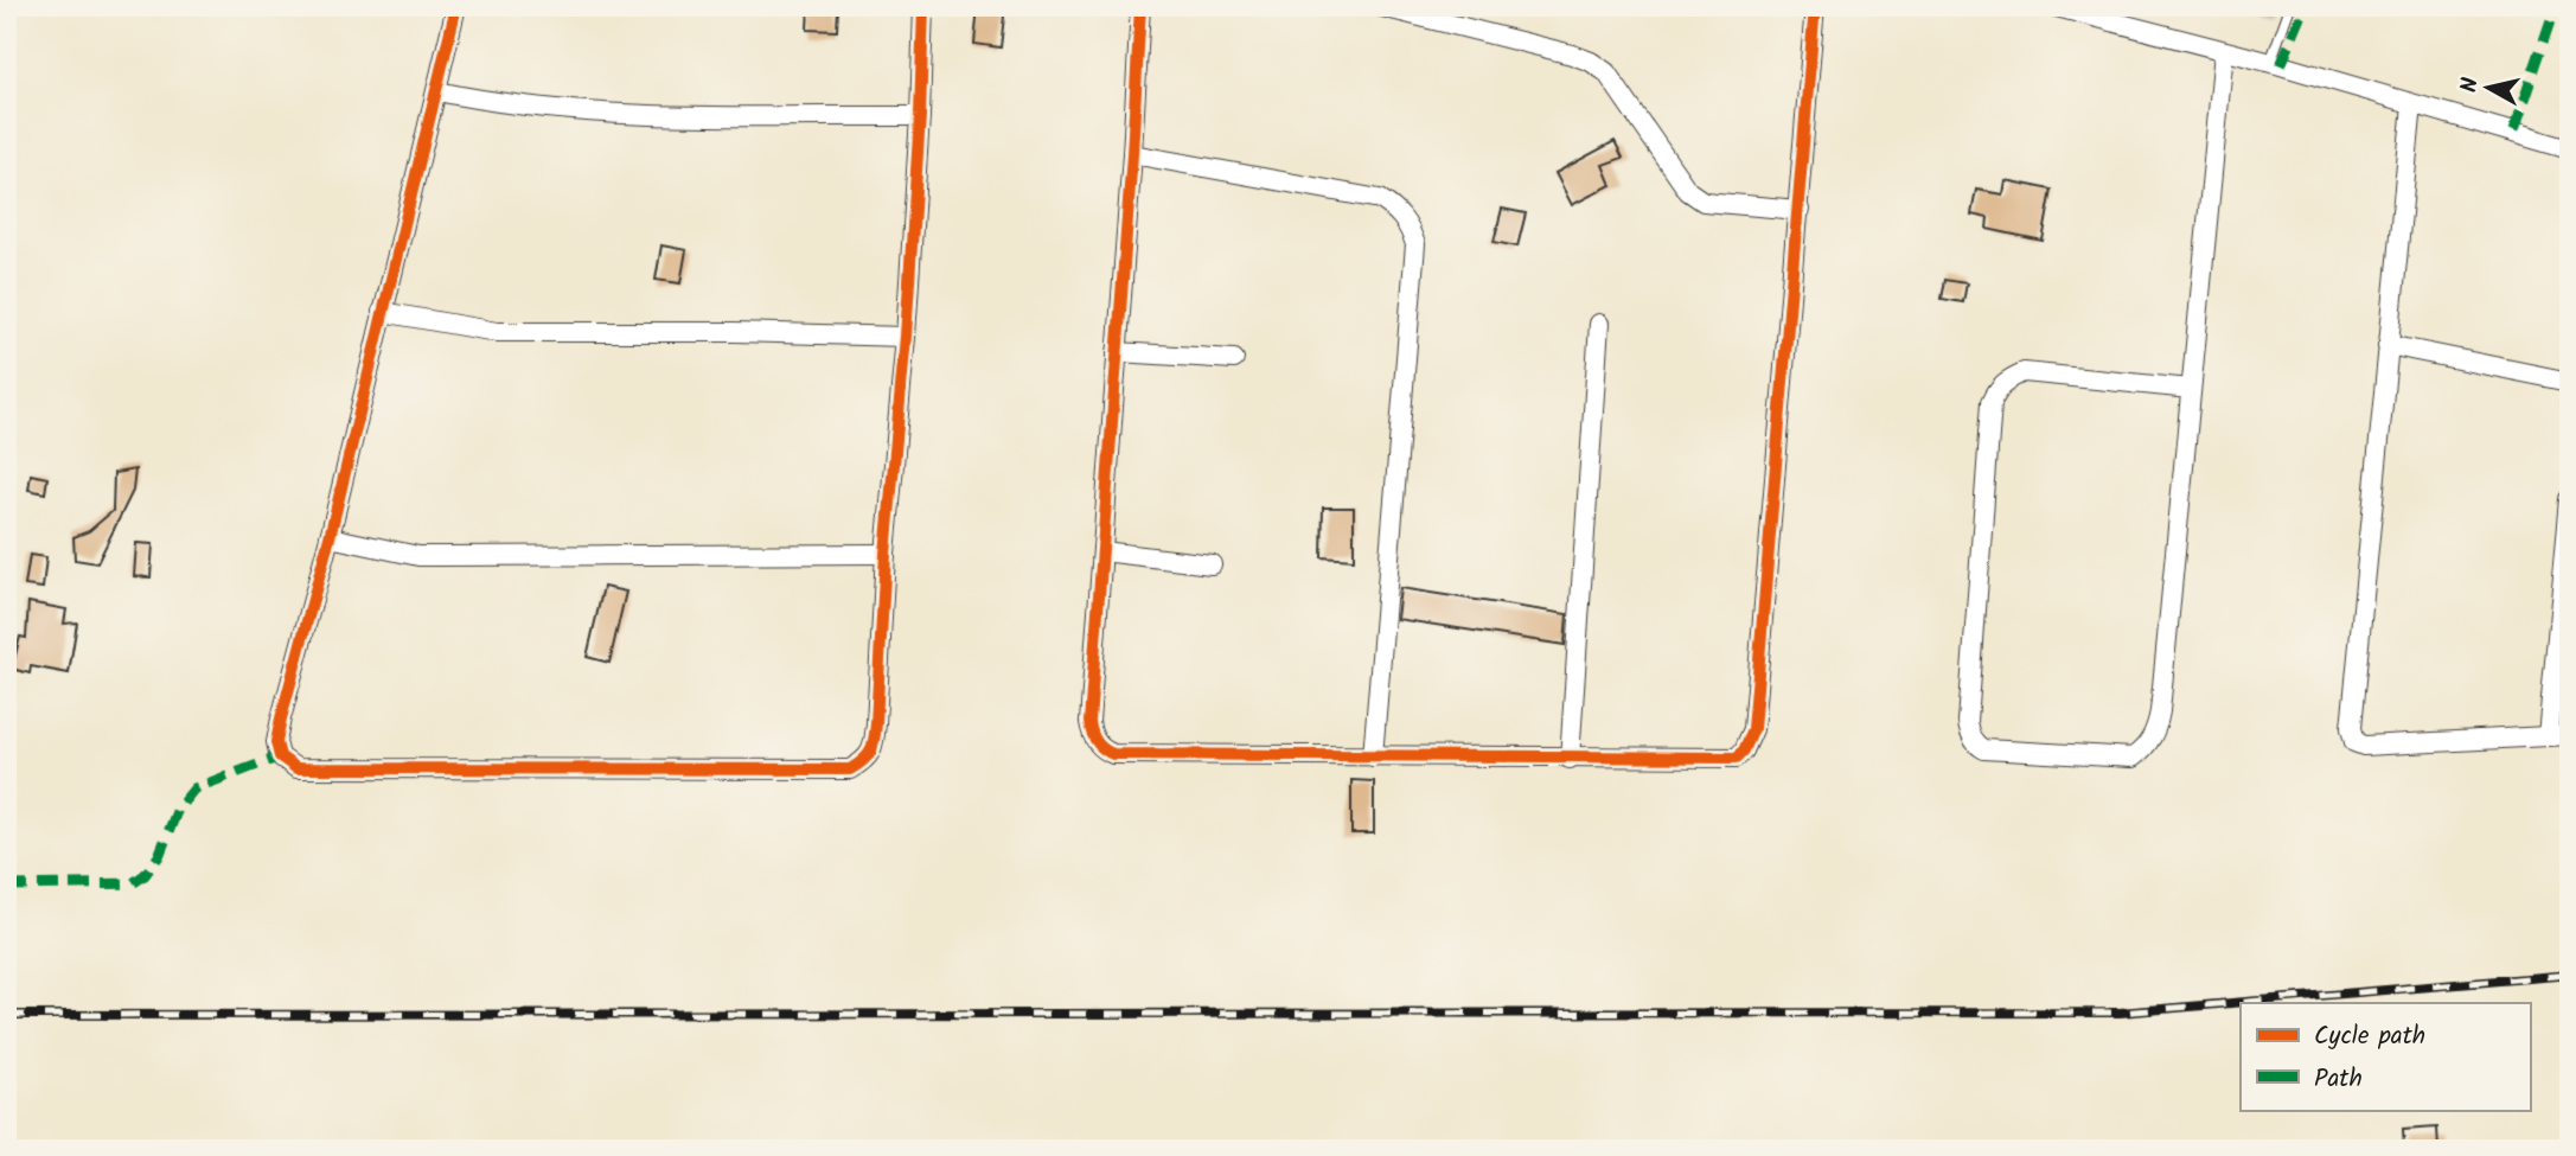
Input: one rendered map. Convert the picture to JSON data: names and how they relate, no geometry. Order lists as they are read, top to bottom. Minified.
{"legend":["Cycle path","Path"],"north":"left"}
